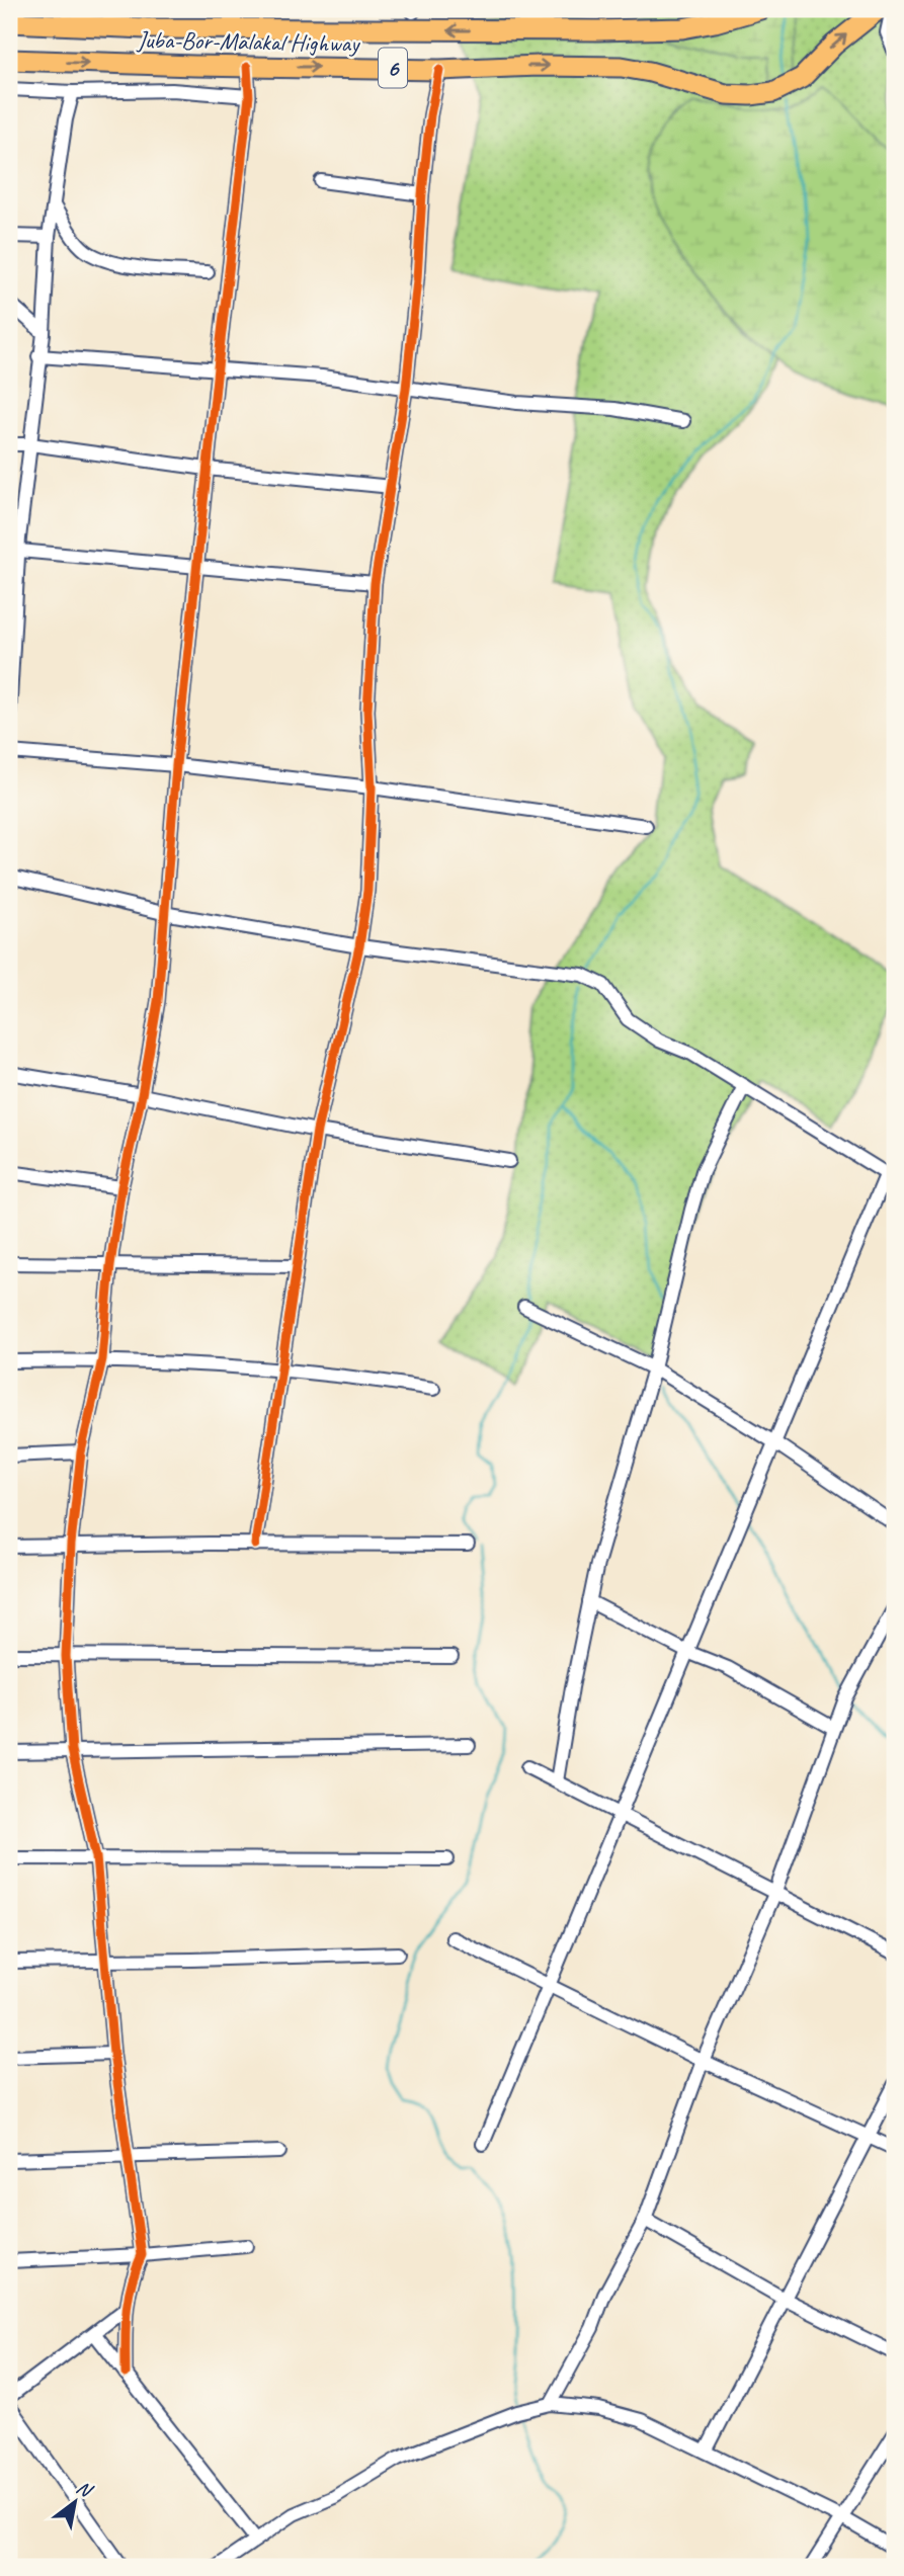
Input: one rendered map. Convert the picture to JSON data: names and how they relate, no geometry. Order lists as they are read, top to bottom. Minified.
{"streets":{"highway":["Juba-Bor-Malakal Highway","6"]},"north":"top right"}
